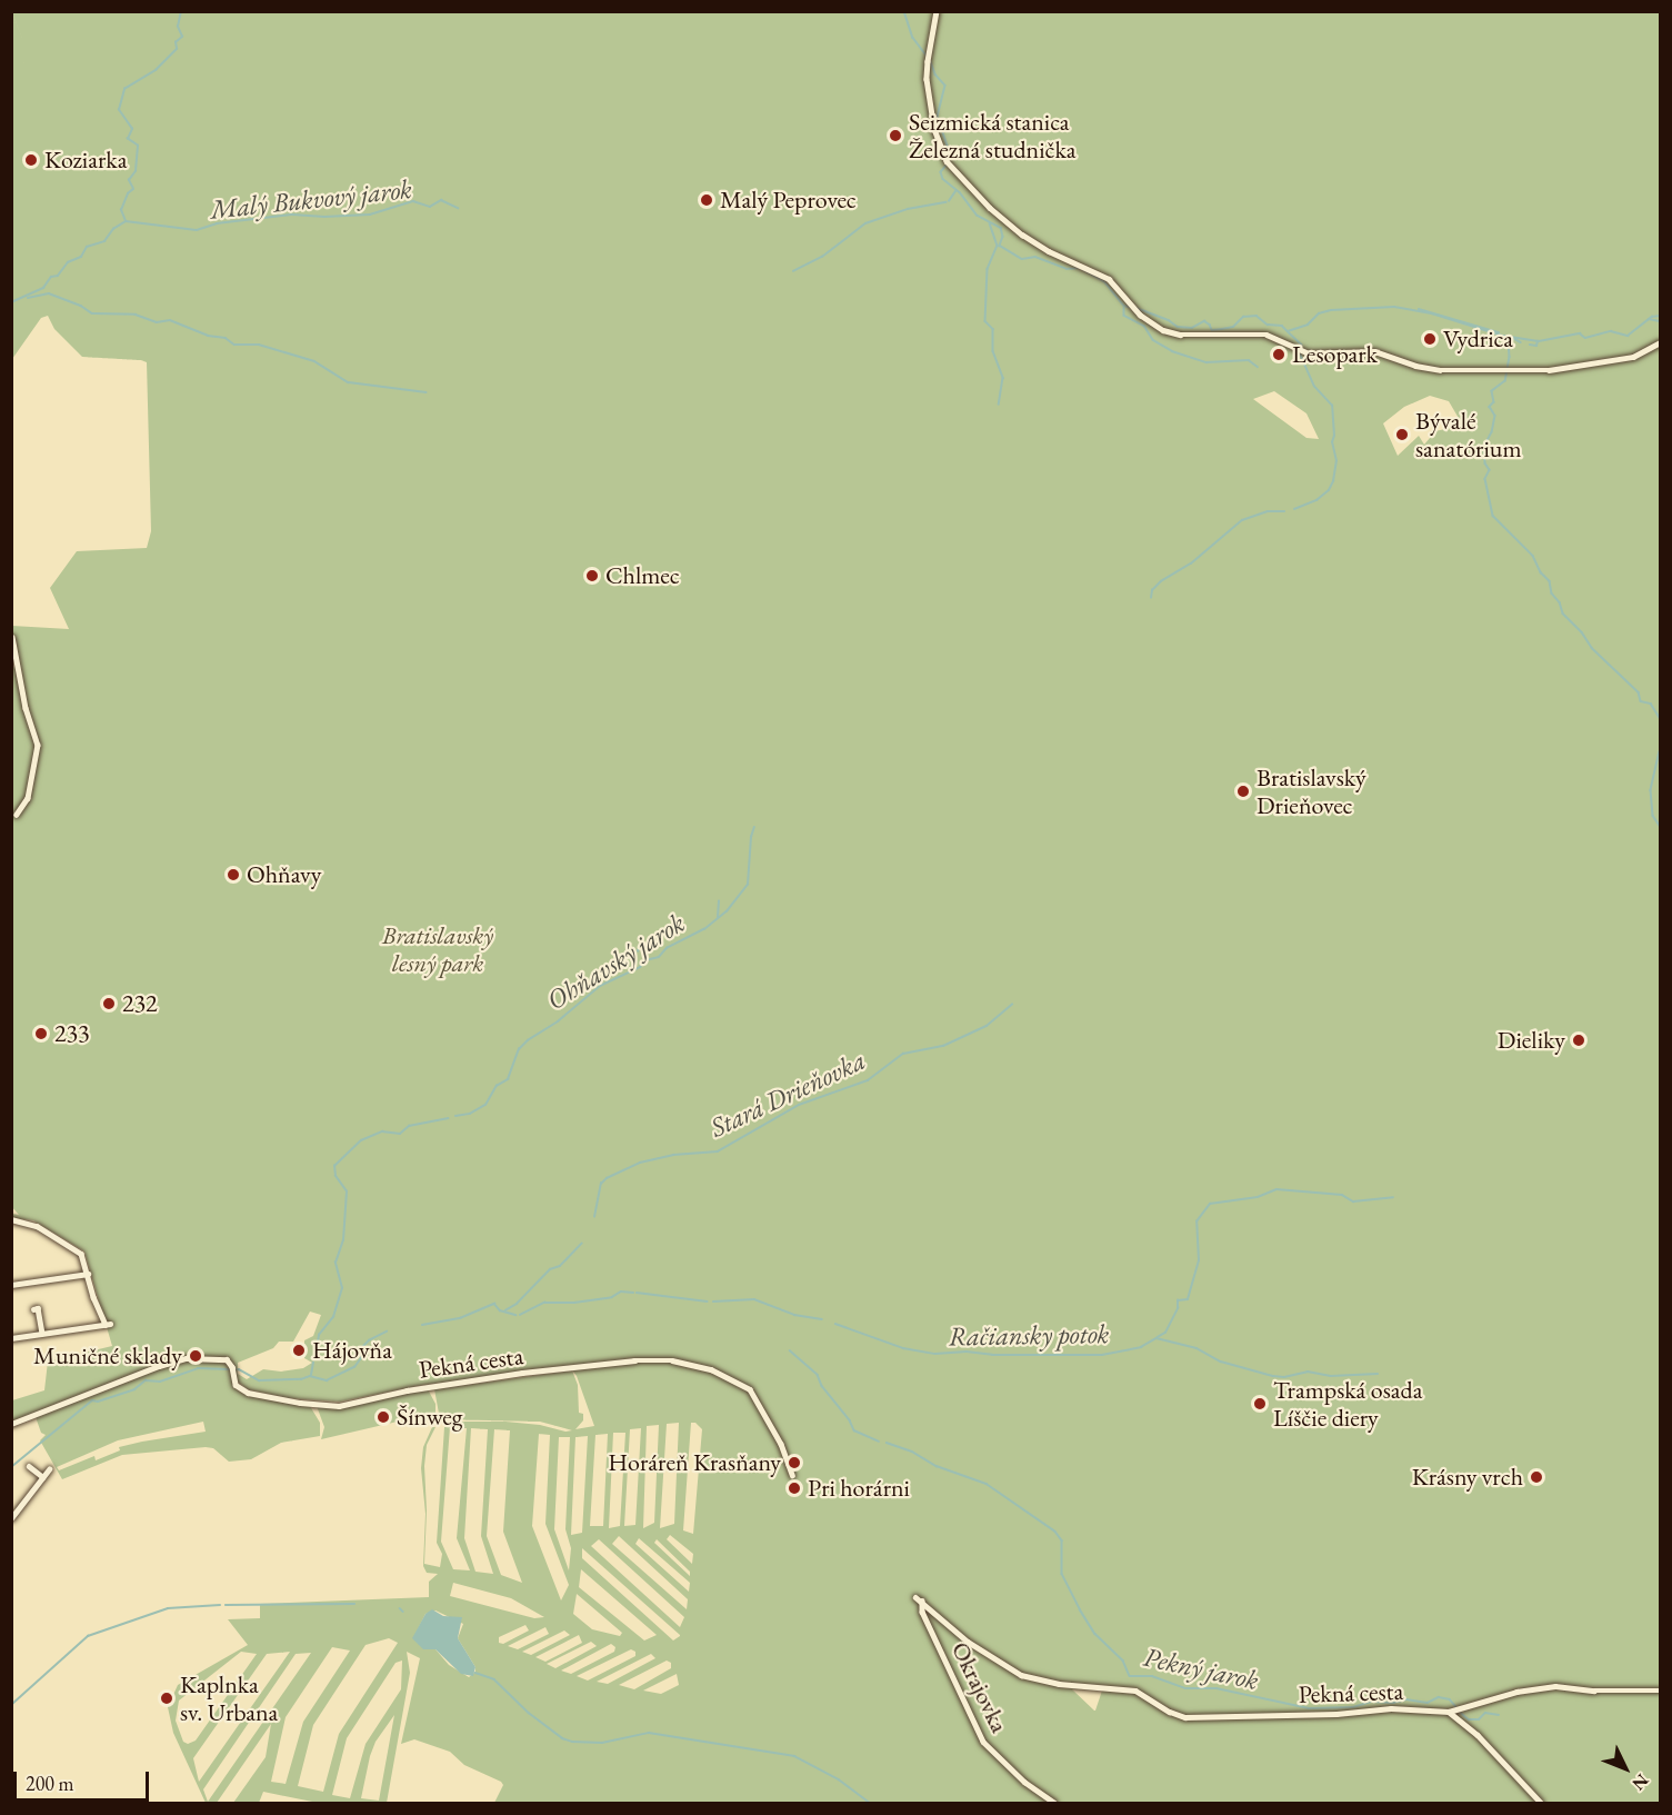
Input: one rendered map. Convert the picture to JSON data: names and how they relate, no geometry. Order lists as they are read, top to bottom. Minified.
{"streets":{"street":["Pekná cesta","Okrajovka"]},"crossings":[["Pekná cesta","Okrajovka"]],"water":["Malý Bukvový jarok","Ohňavský jarok","Stará Drieňovka","Račiansky potok","Pekný jarok"],"parks":["Bratislavský lesný park"],"places":["Seizmická stanica Železná studnička","Koziarka","Malý Peprovec","Vydrica","Lesopark","Bývalé sanatórium","Chlmec","Bratislavský Drieňovec","Ohňavy","232","233","Dieliky","Hájovňa","Muničné sklady","Trampská osada Líščie diery","Šínweg","Horáreň Krasňany","Krásny vrch","Pri horárni","Kaplnka sv. Urbana"],"scale_bar":"200 m","north":"bottom right"}
